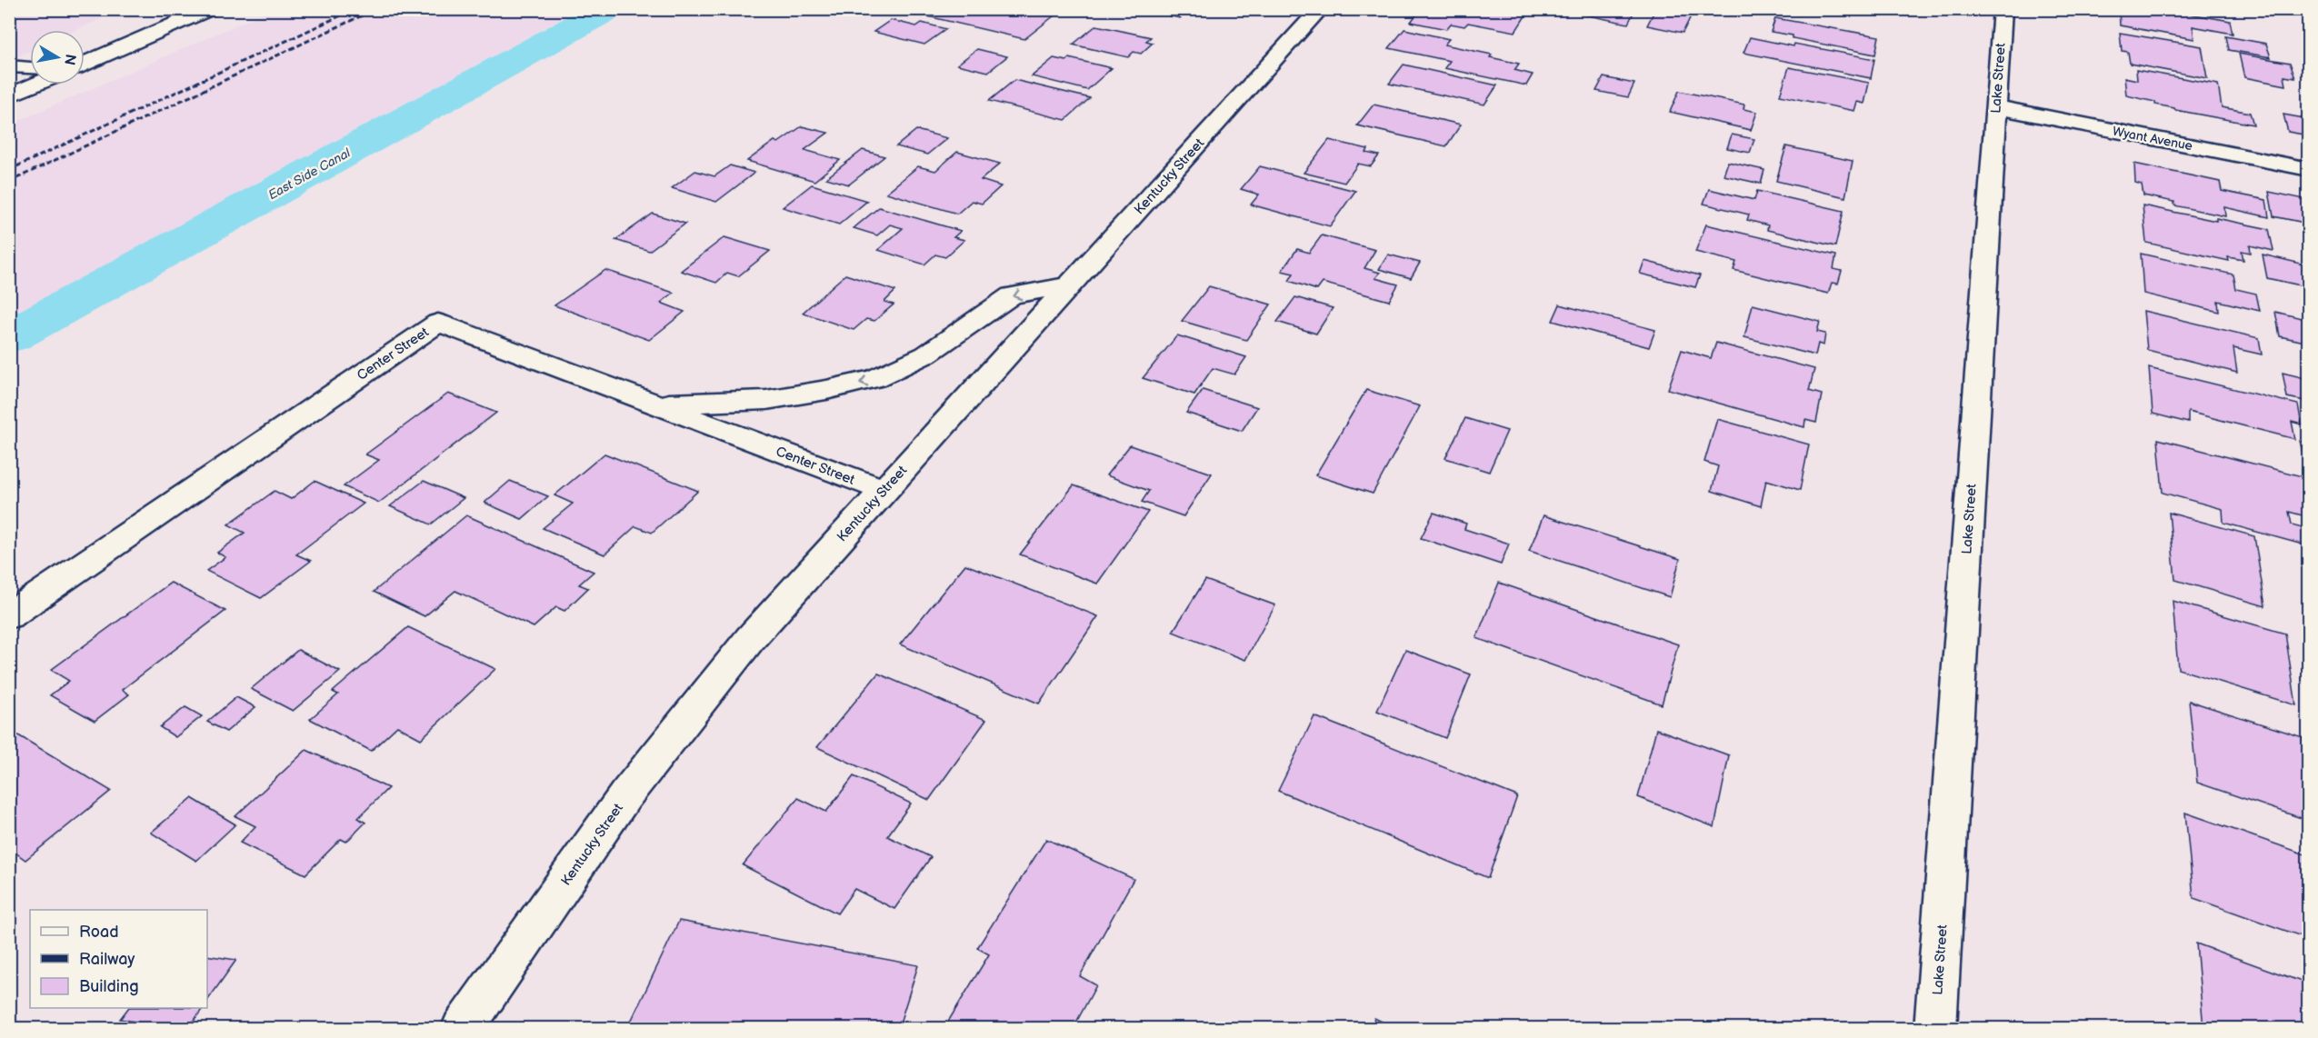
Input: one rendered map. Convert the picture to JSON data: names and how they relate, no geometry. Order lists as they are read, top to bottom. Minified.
{"streets":{"street":["Lake Street","Wyant Avenue","Kentucky Street","Center Street"]},"crossings":[["Lake Street","Wyant Avenue"],["Kentucky Street","Center Street"]],"water":["East Side Canal"],"legend":["Road","Railway","Building"],"north":"right"}
